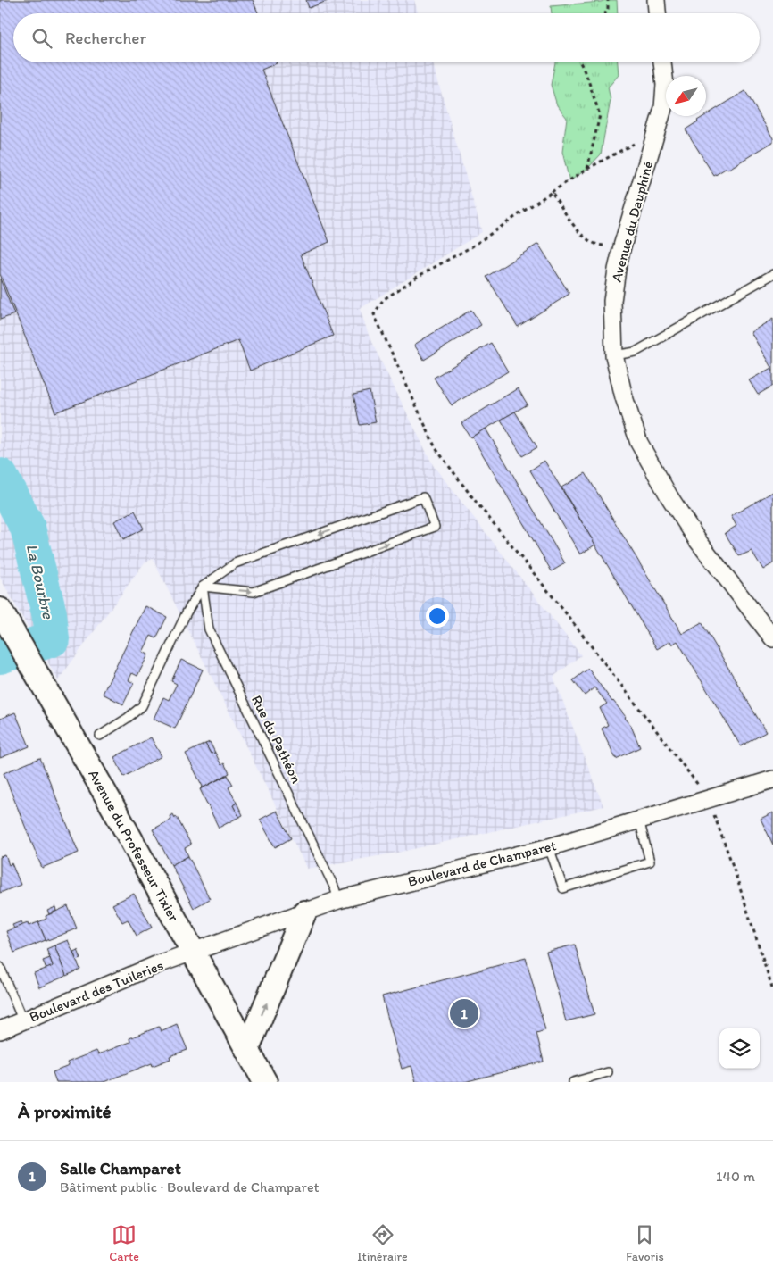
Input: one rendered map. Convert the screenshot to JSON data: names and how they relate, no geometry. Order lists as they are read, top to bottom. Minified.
{"streets":{"main road":["Avenue du Professeur Tixier"],"street":["Avenue du Dauphiné","Boulevard de Champaret","Boulevard des Tuileries"],"lane":["Rue du Pathéon"]},"crossings":[["Rue du Pathéon","Boulevard de Champaret"],["Avenue du Professeur Tixier","Boulevard de Champaret"],["Avenue du Professeur Tixier","Boulevard des Tuileries"],["Boulevard de Champaret","Boulevard des Tuileries"]],"water":["La Bourbre"],"north":"bottom left","page":{"search":"Rechercher","pins":"1","heading":"À proximité","list":[{"mark":"1","name":"Salle Champaret","note":"Bâtiment public · Boulevard de Champaret","value":"140 m"}],"nav":["Carte","Itinéraire","Favoris"]}}
